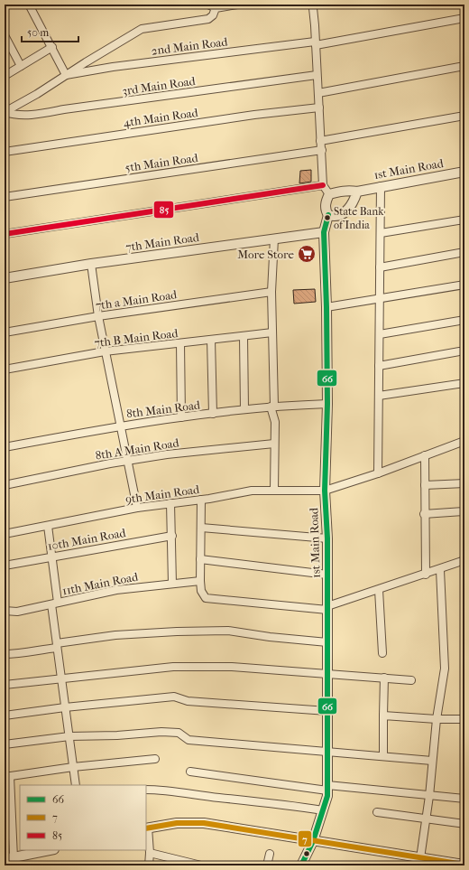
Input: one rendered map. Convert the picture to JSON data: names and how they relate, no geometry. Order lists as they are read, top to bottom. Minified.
{"streets":{"street":["2nd Main Road","3rd Main Road","4th Main Road","5th Main Road","1st Main Road","7th Main Road","7th a Main Road","7th B Main Road","8th Main Road","8th A Main Road","9th Main Road","10th Main Road","11th Main Road"]},"crossings":[["1st Main Road","7th Main Road"],["1st Main Road","8th Main Road"],["1st Main Road","9th Main Road"]],"places":{"other":["State Bank of India"],"supermarket":["More Store"]},"lines":["transit line 85","transit line 66","transit line 7"],"legend":["66","7","85"],"scale_bar":"50 m"}
